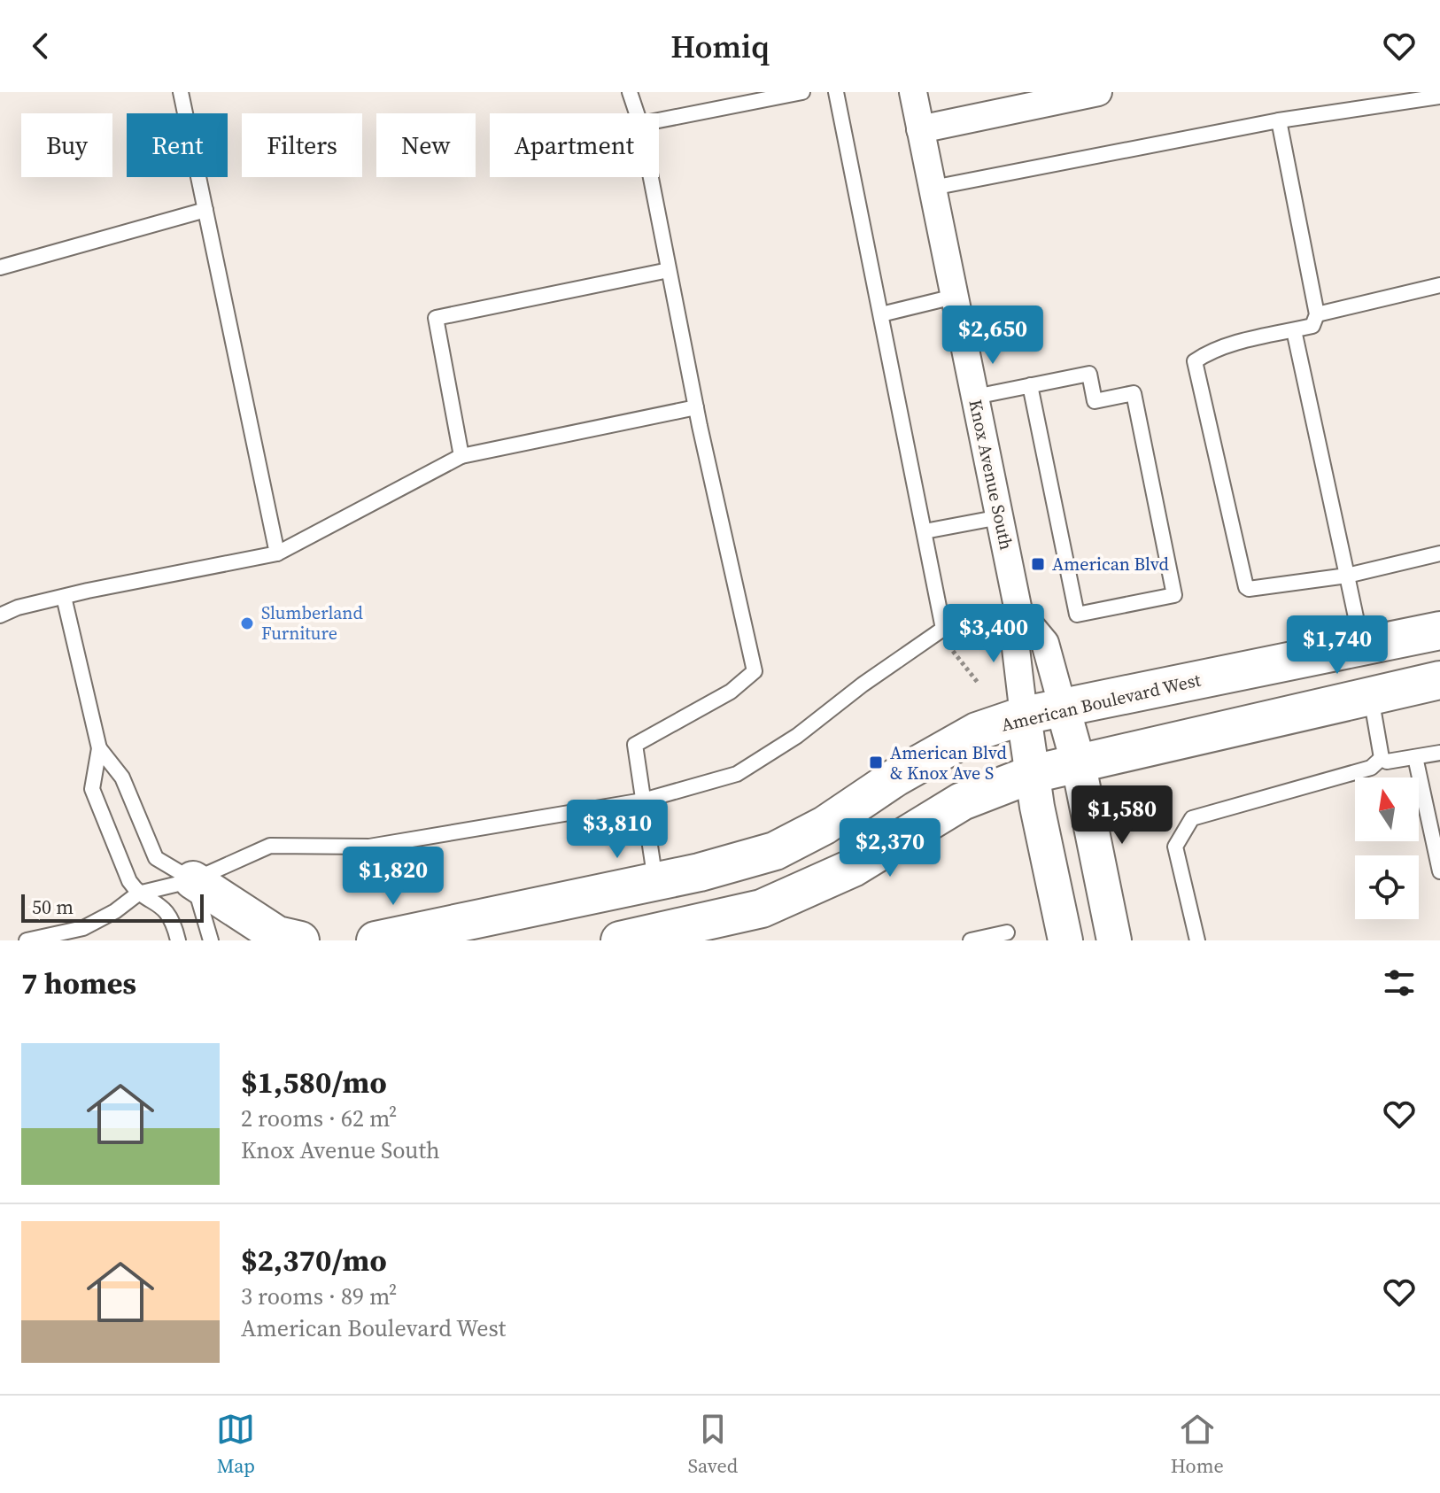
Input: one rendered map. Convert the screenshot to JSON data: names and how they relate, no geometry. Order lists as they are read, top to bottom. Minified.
{"streets":{"main road":["American Boulevard West"],"street":["Knox Avenue South"]},"crossings":[["Knox Avenue South","American Boulevard West"]],"places":{"transit":["American Blvd","American Blvd & Knox Ave S"],"other":["Slumberland Furniture"]},"scale_bar":"50 m","north":"top","page":{"header":"Homiq","chip":["Buy","Rent","Filters","New","Apartment"],"price":["$2,650","$3,400","$1,740","$1,580","$3,810","$2,370","$1,820"],"scale":"50 m","heading":"7 homes","list":[{"name":"$1,580/mo","note":"2 rooms · 62 m² · Knox Avenue South"},{"name":"$2,370/mo","note":"3 rooms · 89 m² · American Boulevard West"}],"tabs":["Map","Saved","Home"]}}
